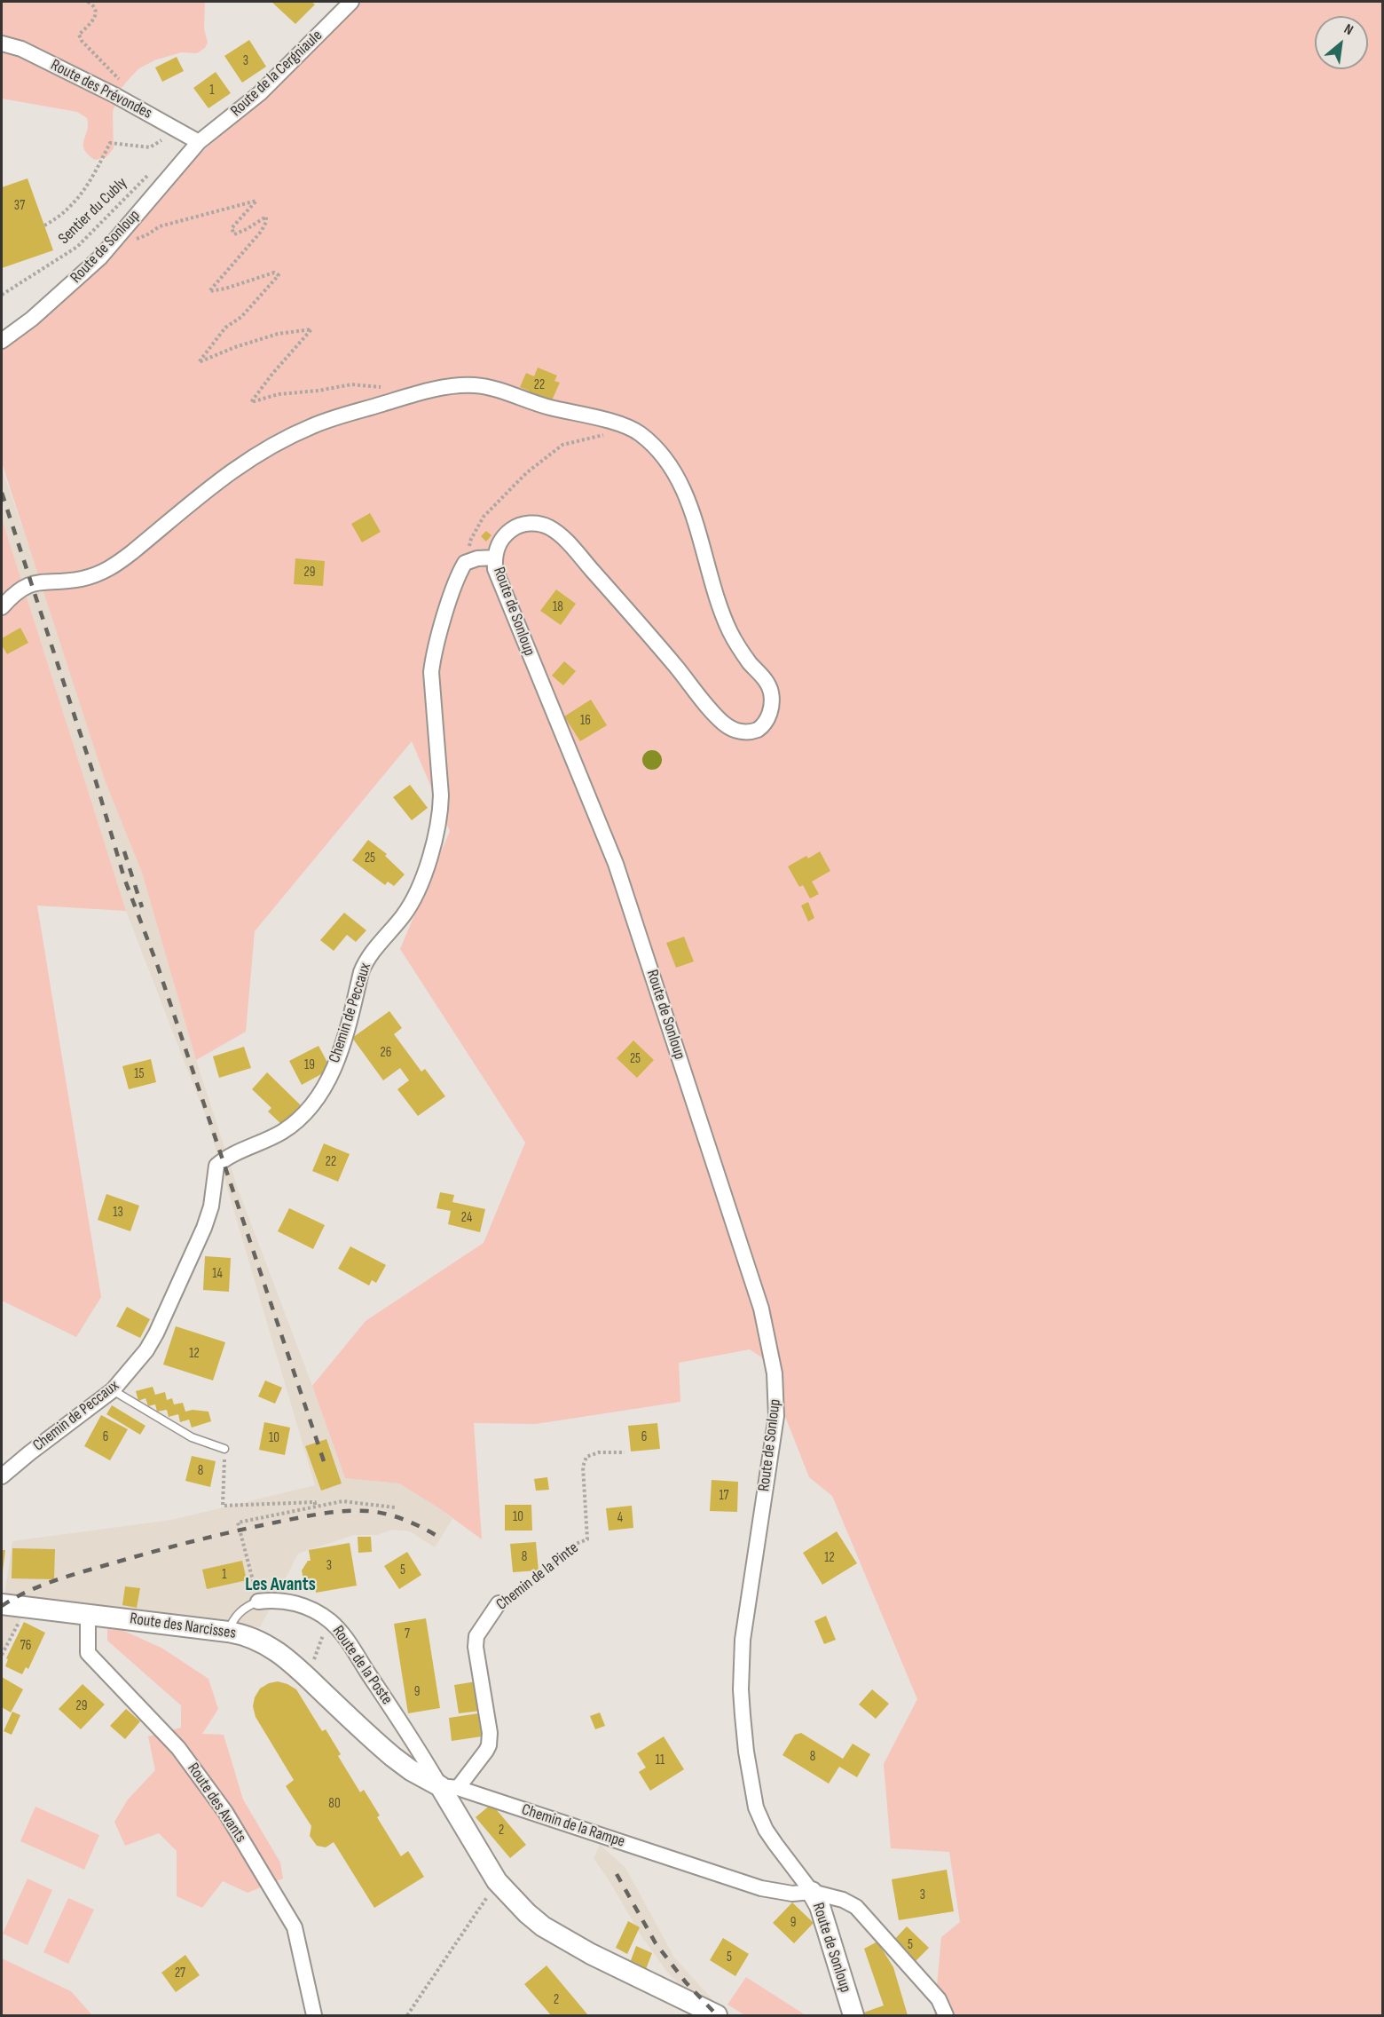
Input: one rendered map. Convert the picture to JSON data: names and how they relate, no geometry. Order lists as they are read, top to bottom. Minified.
{"streets":{"street":["Route de la Cergniaule","Route des Prévondes","Route de Sonloup","Chemin de Peccaux","Chemin de la Pinte","Route des Narcisses","Route de la Poste","Route des Avants","Chemin de la Rampe"],"path":["Sentier du Cubly"]},"crossings":[["Route de la Cergniaule","Route des Prévondes"],["Route de la Cergniaule","Route de Sonloup"],["Route des Prévondes","Route de Sonloup"],["Route de Sonloup","Chemin de la Rampe"],["Chemin de la Pinte","Route des Narcisses"],["Chemin de la Pinte","Route de la Poste"],["Chemin de la Pinte","Chemin de la Rampe"],["Route des Narcisses","Route de la Poste"],["Route des Narcisses","Route des Avants"],["Route des Narcisses","Chemin de la Rampe"],["Route de la Poste","Chemin de la Rampe"]],"districts":["Les Avants"],"house_numbers":["3","1","37","22","29","18","16","25","26","25","19","15","22","13","24","14","12","6","6","10","8","17","10","4","8","12","3","5","1","7","76","9","29","8","11","80","2","3","9","5","5","27","2"],"north":"top right"}
